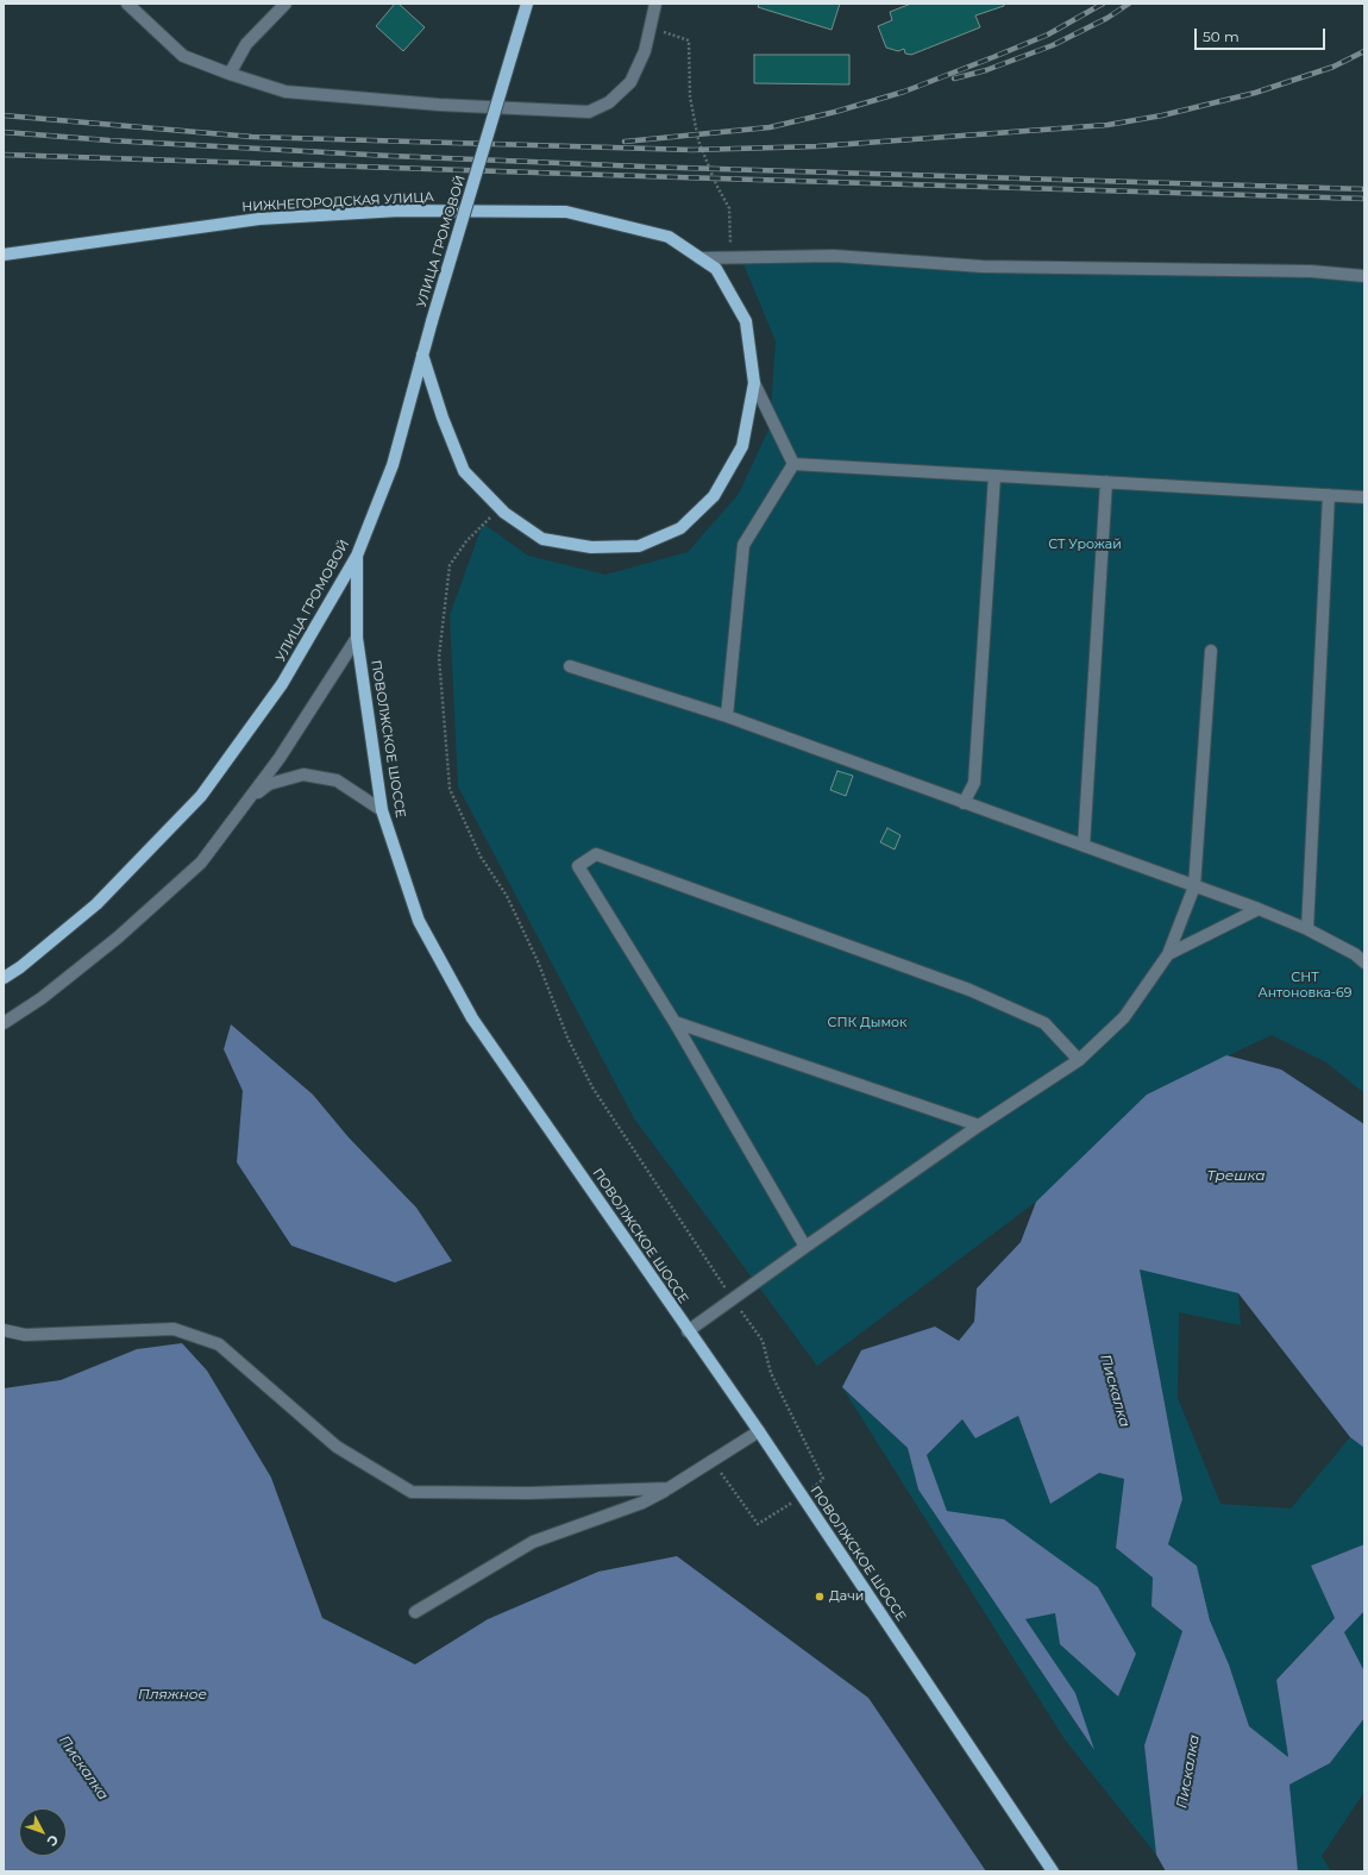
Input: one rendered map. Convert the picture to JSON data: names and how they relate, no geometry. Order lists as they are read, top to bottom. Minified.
{"streets":{"main road":["НИЖНЕГОРОДСКАЯ УЛИЦА","УЛИЦА ГРОМОВОЙ","ПОВОЛЖСКОЕ ШОССЕ"]},"crossings":[["НИЖНЕГОРОДСКАЯ УЛИЦА","УЛИЦА ГРОМОВОЙ"],["УЛИЦА ГРОМОВОЙ","ПОВОЛЖСКОЕ ШОССЕ"]],"water":["Трешка","Пискалка","Пляжное"],"parks":["СТ Урожай","СНТ Антоновка-69","СПК Дымок"],"places":["Дачи"],"scale_bar":"50 m","north":"bottom right"}
